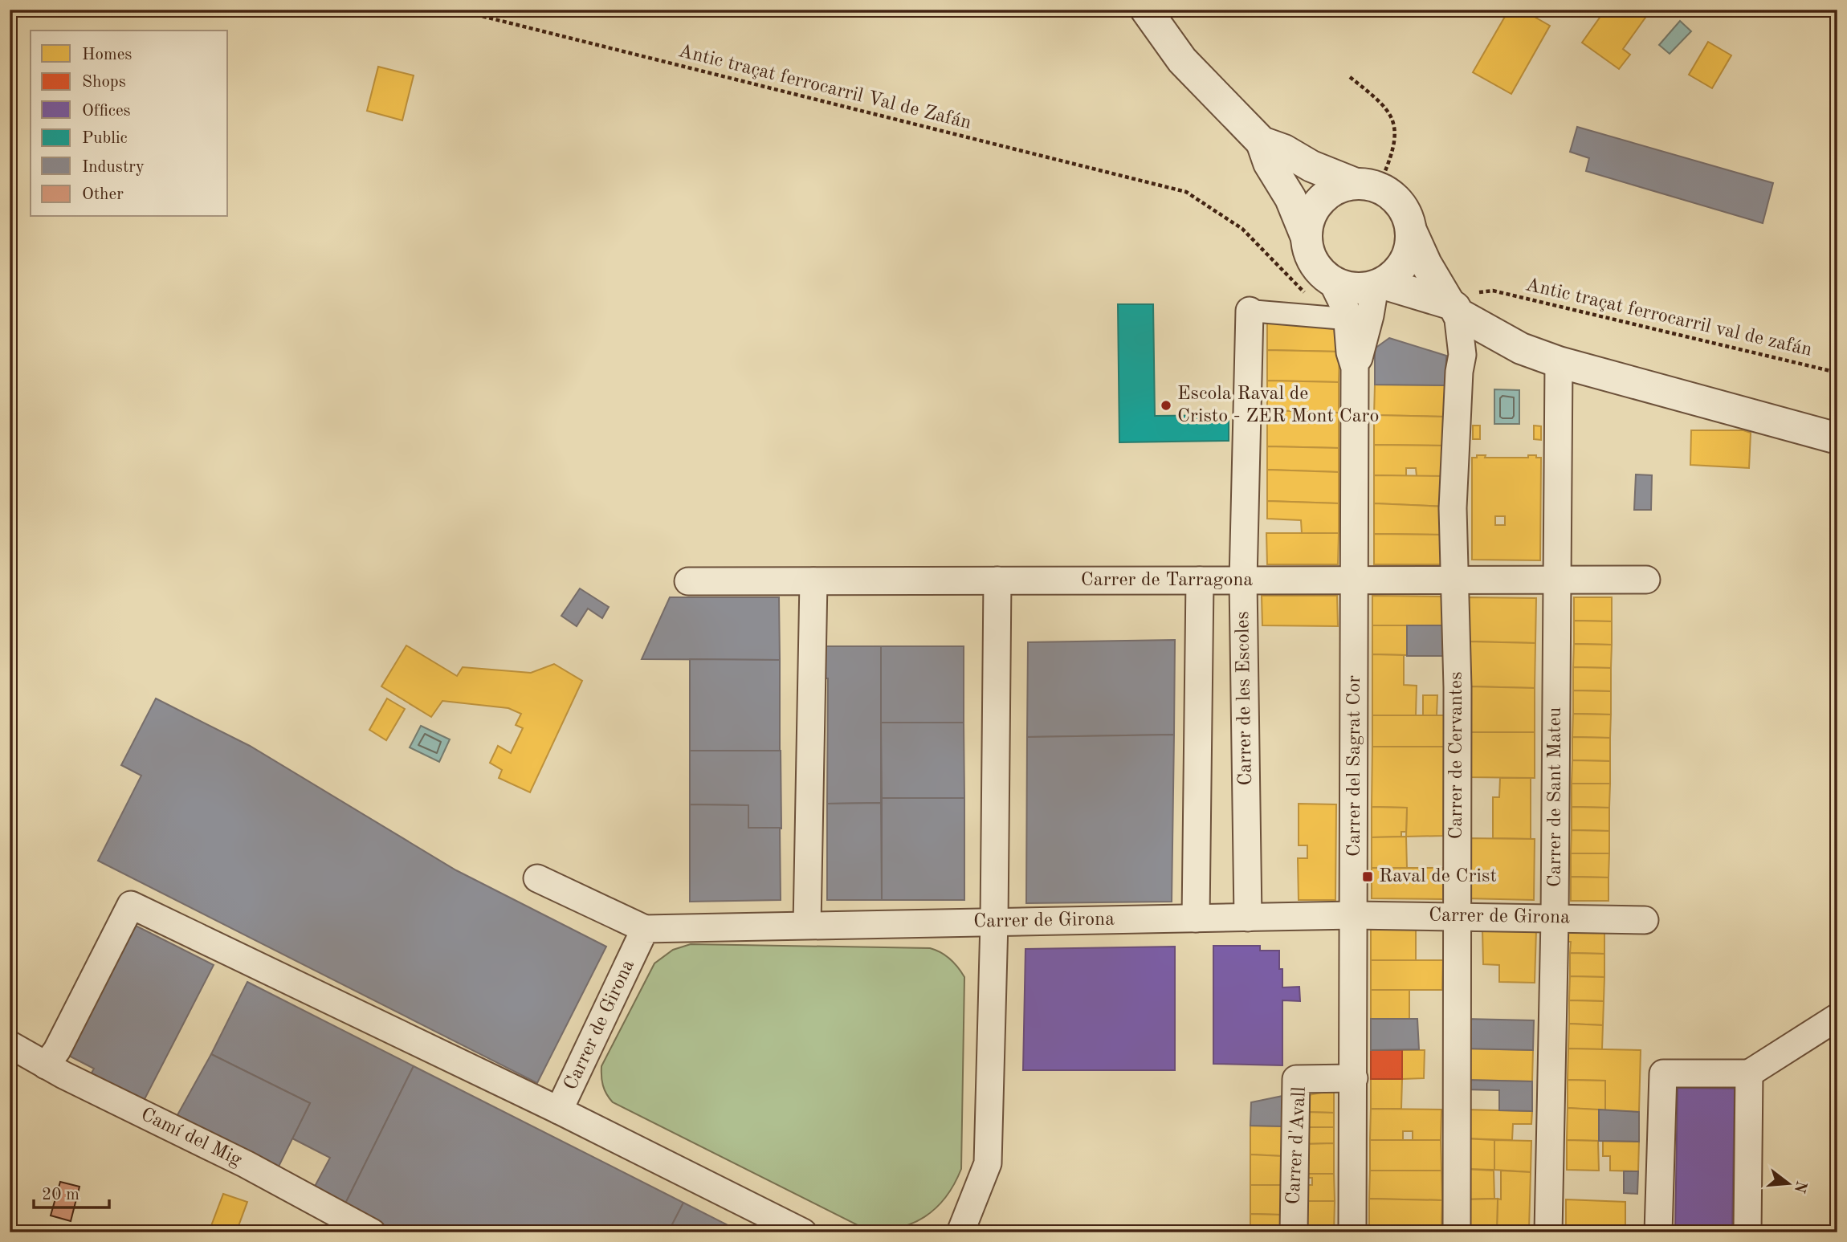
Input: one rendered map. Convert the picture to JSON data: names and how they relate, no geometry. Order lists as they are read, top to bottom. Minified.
{"streets":{"street":["Carrer de Tarragona","Carrer de les Escoles","Carrer de Cervantes","Carrer del Sagrat Cor","Carrer de Sant Mateu","Carrer de Girona","Camí del Mig","Carrer d'Avall"],"path":["Antic traçat ferrocarril Val de Zafán","Antic traçat ferrocarril val de zafán"]},"crossings":[["Carrer de Tarragona","Carrer de les Escoles"],["Carrer de Tarragona","Carrer de Cervantes"],["Carrer de Tarragona","Carrer del Sagrat Cor"],["Carrer de Tarragona","Carrer de Sant Mateu"],["Carrer de les Escoles","Carrer de Girona"],["Carrer de Cervantes","Carrer de Girona"],["Carrer del Sagrat Cor","Carrer de Girona"],["Carrer del Sagrat Cor","Carrer d'Avall"],["Carrer de Sant Mateu","Carrer de Girona"]],"places":{"other":["Escola Raval de Cristo - ZER Mont Caro"],"transit":["Raval de Crist"]},"legend":["Homes","Shops","Offices","Public","Industry","Other"],"scale_bar":"20 m","north":"right"}
